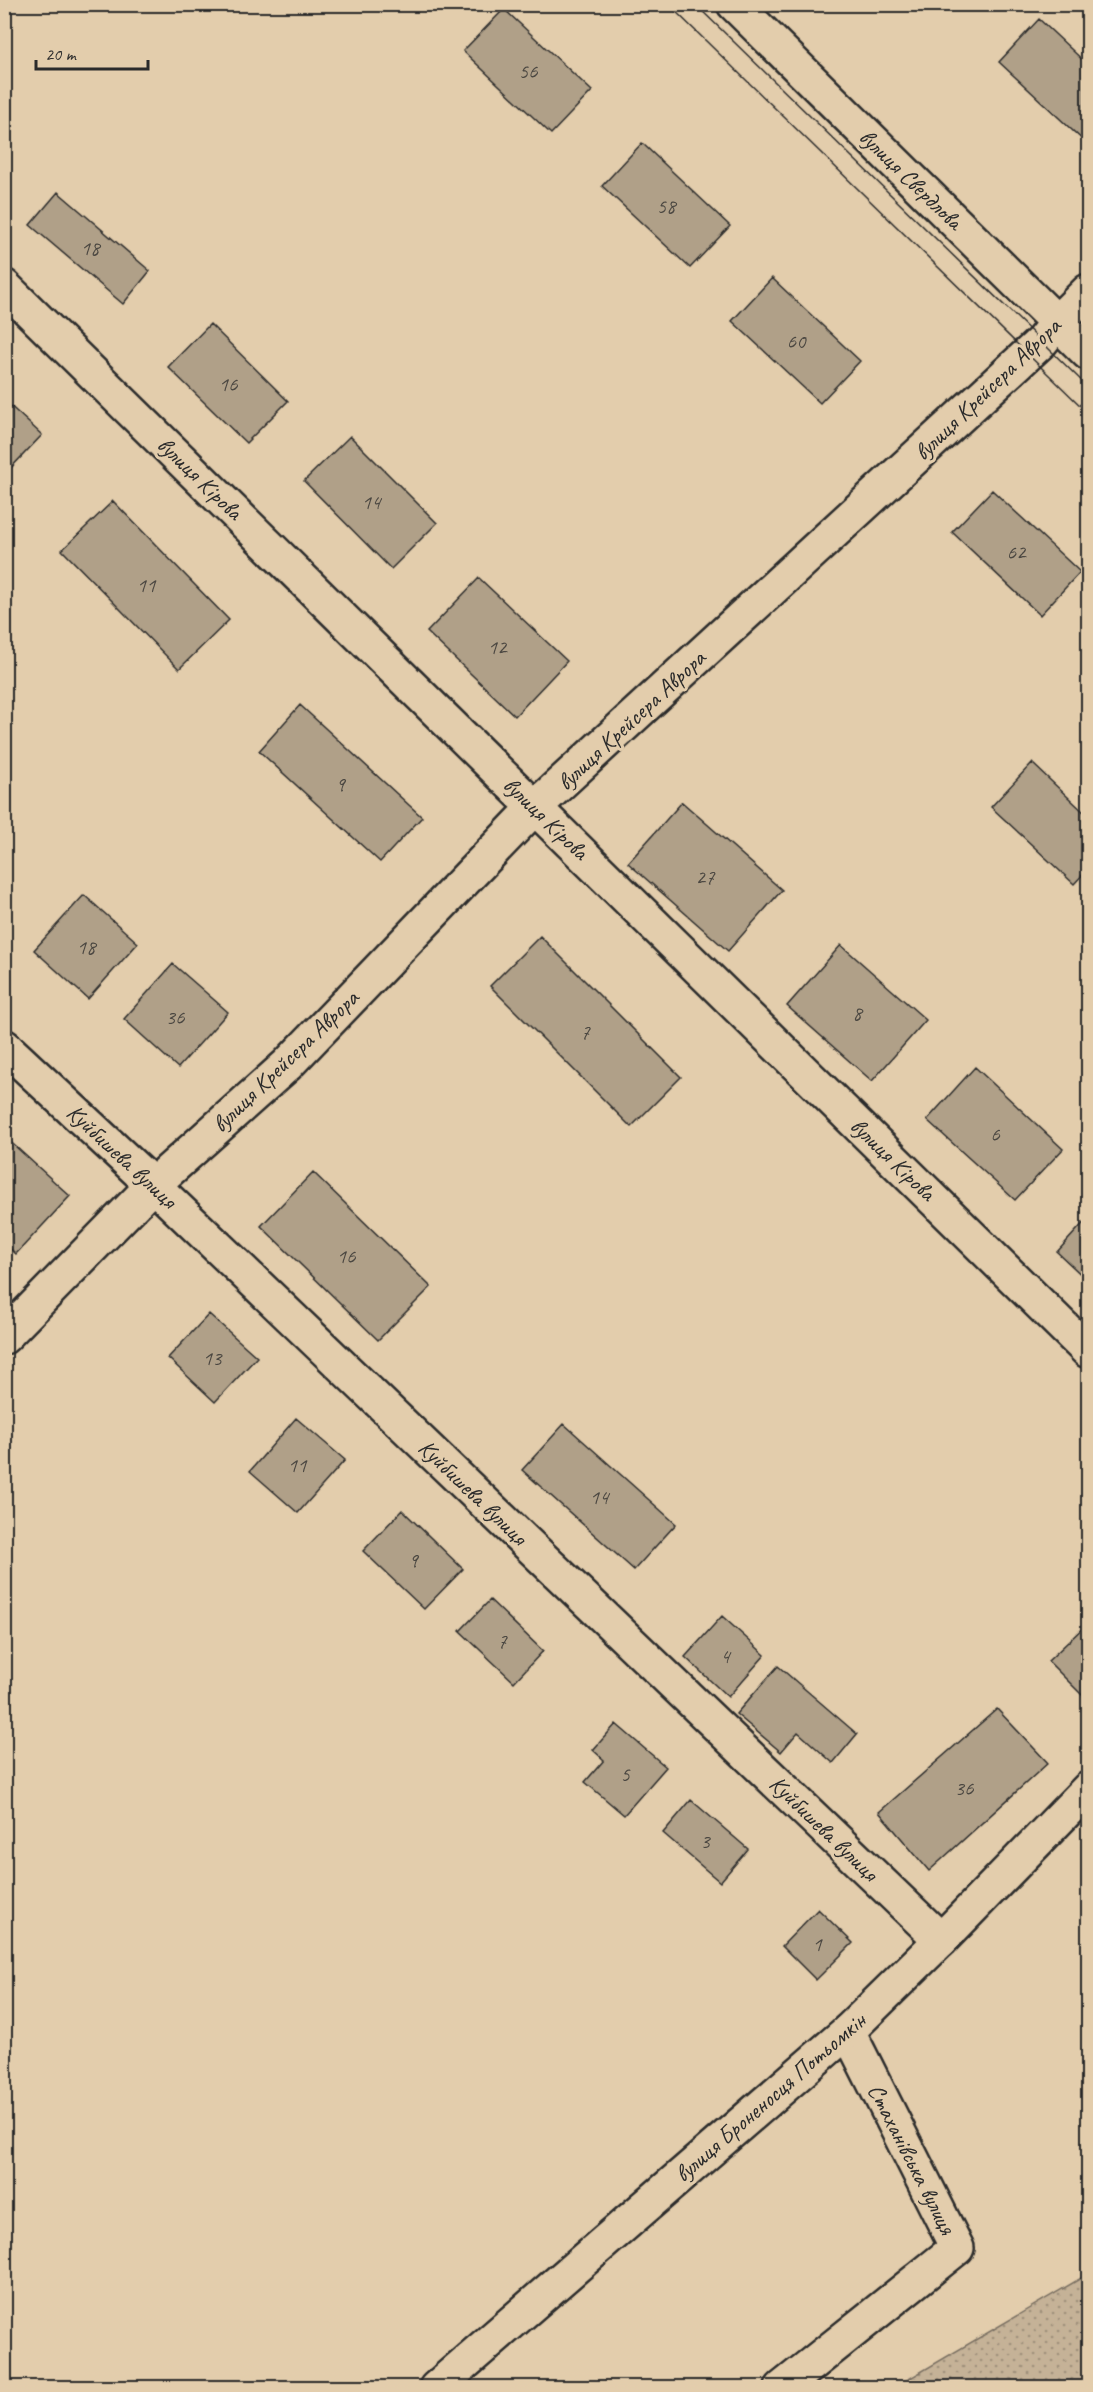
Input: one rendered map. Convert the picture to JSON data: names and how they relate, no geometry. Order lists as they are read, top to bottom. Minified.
{"streets":{"street":["вулиця Свердлова","вулиця Крейсера Аврора","вулиця Кірова","Куйбишева вулиця","вулиця Броненосця Потьомкін","Стаханівська вулиця"]},"crossings":[["вулиця Свердлова","вулиця Крейсера Аврора"],["вулиця Крейсера Аврора","вулиця Кірова"],["вулиця Крейсера Аврора","Куйбишева вулиця"],["Куйбишева вулиця","вулиця Броненосця Потьомкін"],["вулиця Броненосця Потьомкін","Стаханівська вулиця"]],"house_numbers":["56","58","18","60","16","14","62","11","12","9","27","18","8","36","7","6","16","13","11","14","9","7","4","5","36","3","1"],"scale_bar":"20 m"}
